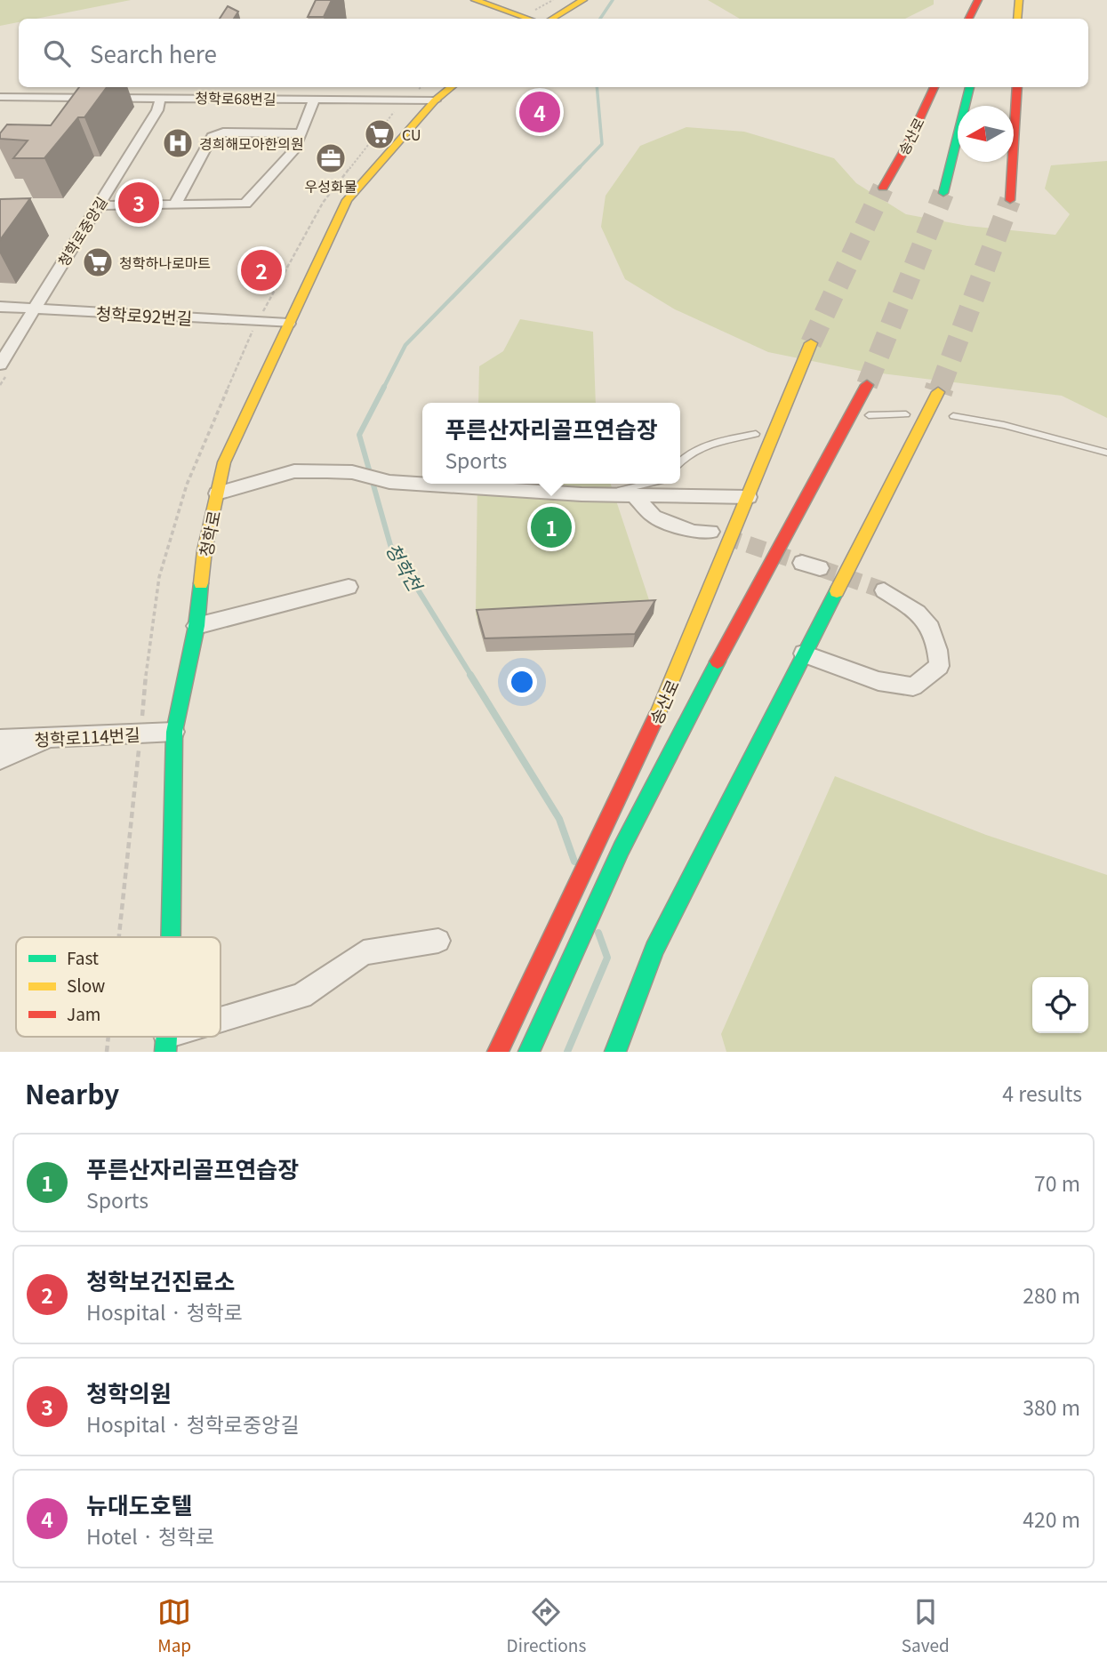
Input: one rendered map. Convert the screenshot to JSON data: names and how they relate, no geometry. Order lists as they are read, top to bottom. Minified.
{"streets":{"main road":["송산로","청학로"],"street":["청학로68번길","청학로중앙길","청학로92번길","청학로114번길"]},"crossings":[["청학로68번길","청학로중앙길"],["청학로68번길","청학로"],["청학로중앙길","청학로92번길"],["청학로92번길","청학로"],["청학로","청학로114번길"]],"water":["청학천"],"places":{"supermarket":["CU","청학하나로마트"],"hospital":["경희해모아한의원"],"office":["우성화물"]},"legend":["Fast","Slow","Jam"],"north":"left","page":{"search":"Search here","pins":["4","3","2","1"],"popup":["푸른산자리골프연습장","Sports"],"heading":["Nearby","4 results"],"list":[{"mark":"1","name":"푸른산자리골프연습장","note":"Sports","value":"70 m"},{"mark":"2","name":"청학보건진료소","note":"Hospital · 청학로","value":"280 m"},{"mark":"3","name":"청학의원","note":"Hospital · 청학로중앙길","value":"380 m"},{"mark":"4","name":"뉴대도호텔","note":"Hotel · 청학로","value":"420 m"}],"nav":["Map","Directions","Saved"]}}
